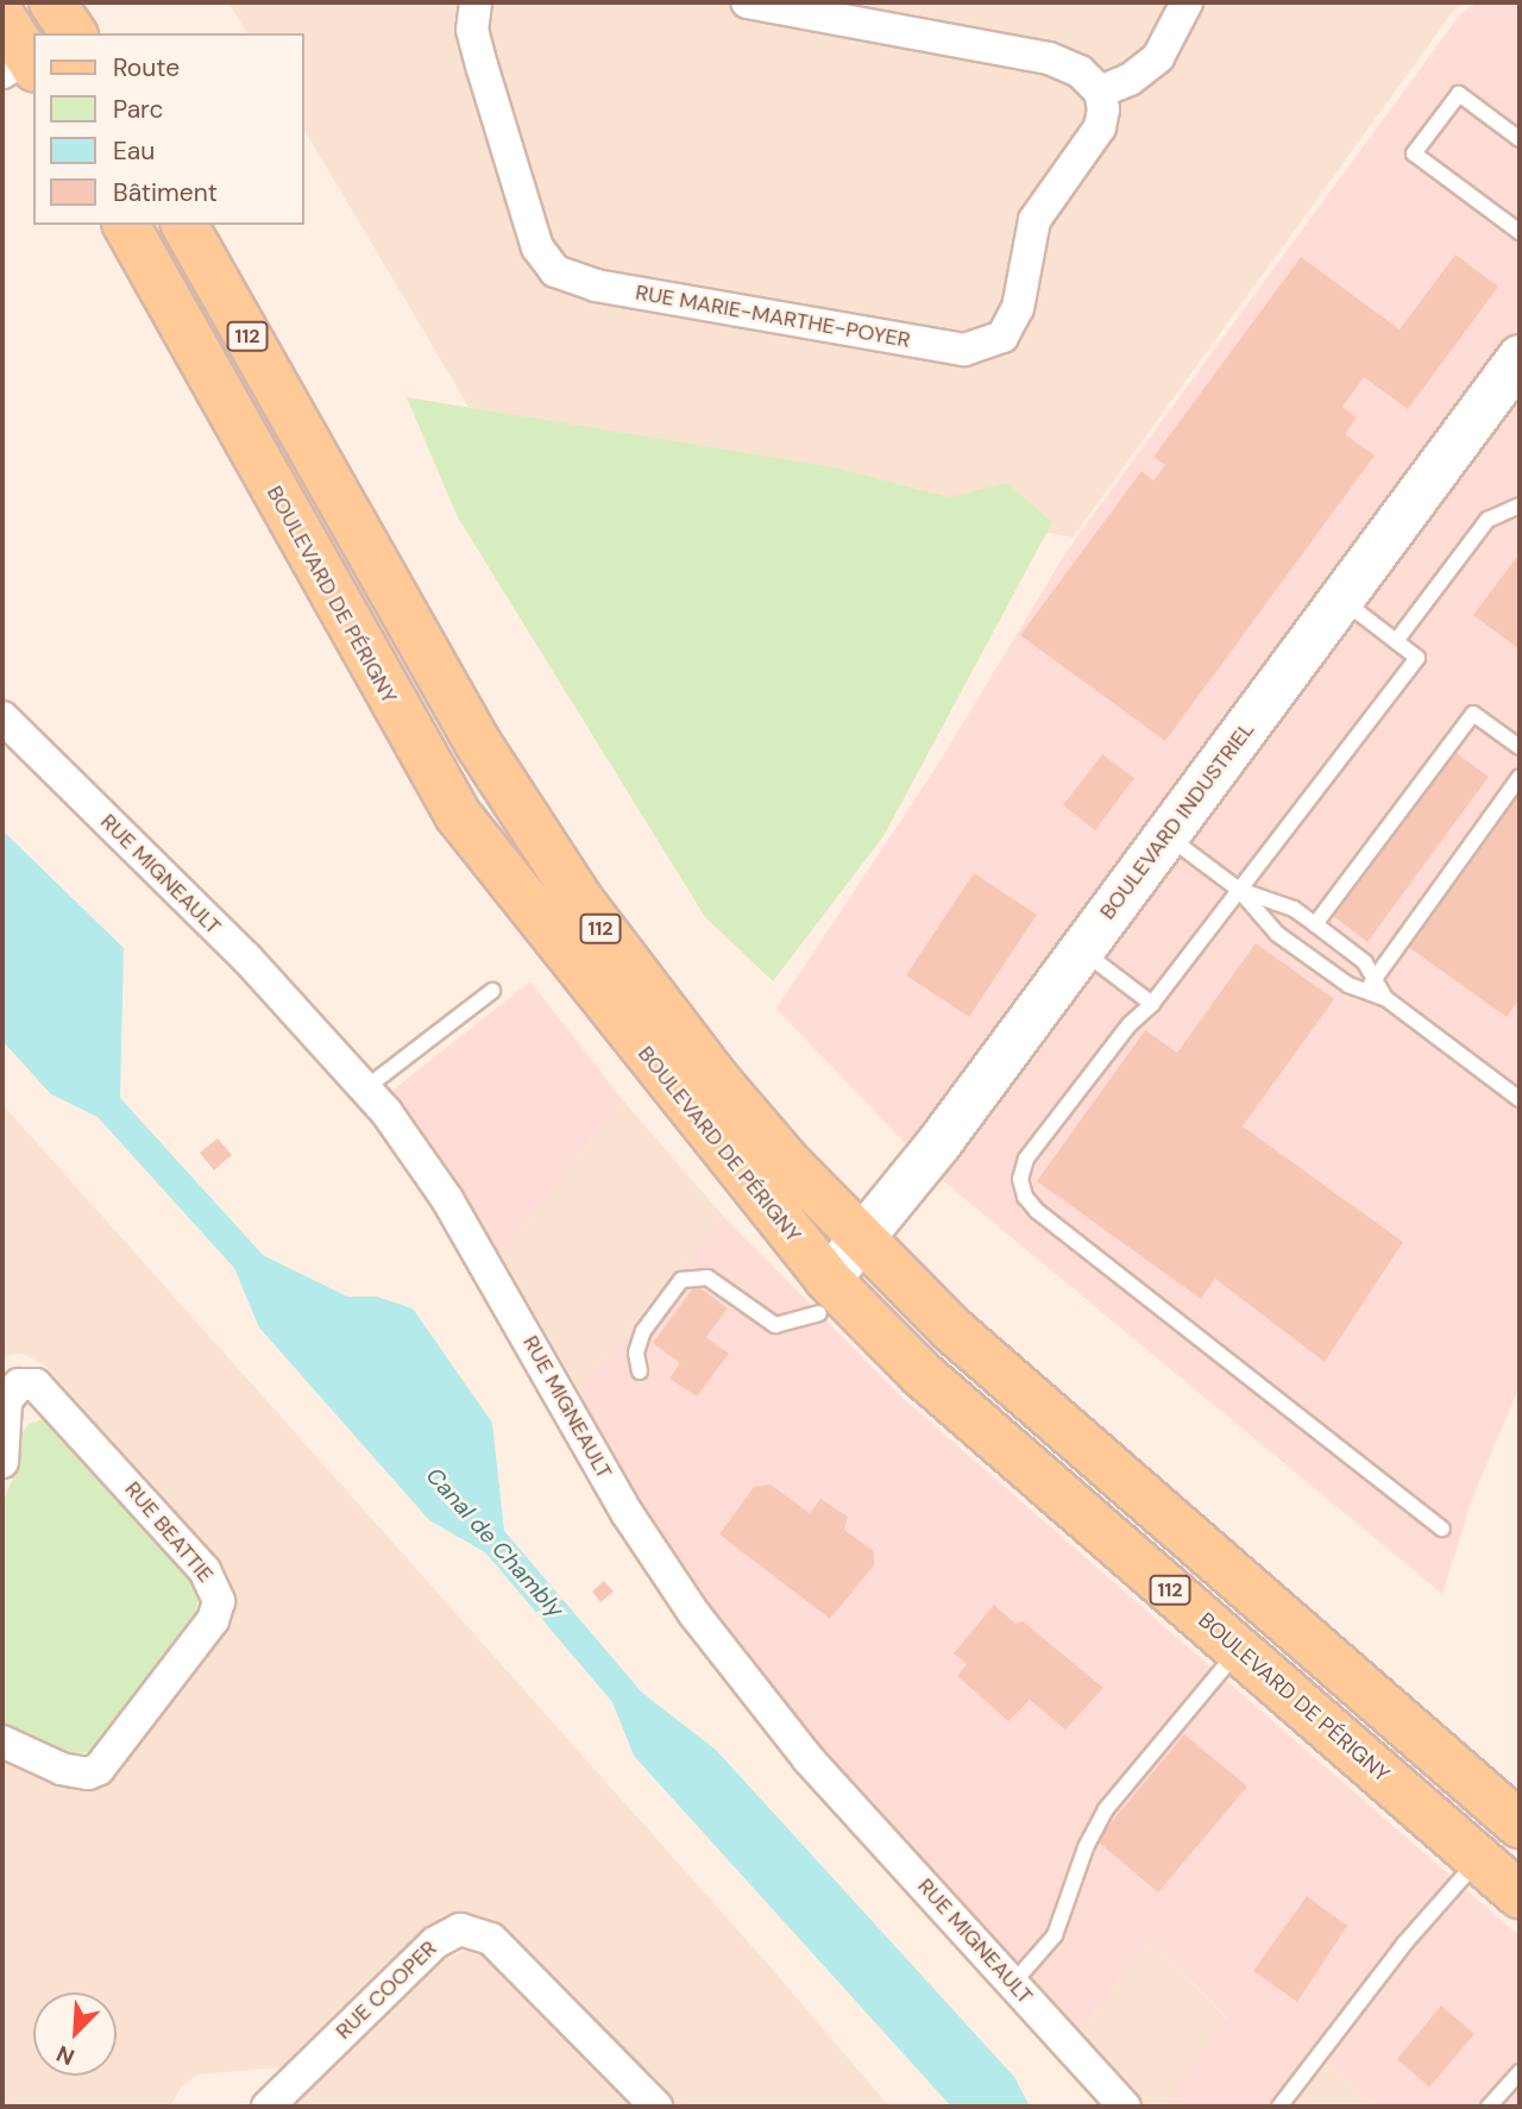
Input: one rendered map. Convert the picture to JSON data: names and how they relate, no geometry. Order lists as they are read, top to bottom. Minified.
{"streets":{"main road":["112","BOULEVARD DE PÉRIGNY"],"street":["RUE MARIE-MARTHE-POYER","BOULEVARD INDUSTRIEL","RUE MIGNEAULT","RUE BEATTIE","RUE COOPER"]},"crossings":[["BOULEVARD DE PÉRIGNY","BOULEVARD INDUSTRIEL"]],"water":["Canal de Chambly"],"legend":["Route","Parc","Eau","Bâtiment"],"north":"bottom left"}
